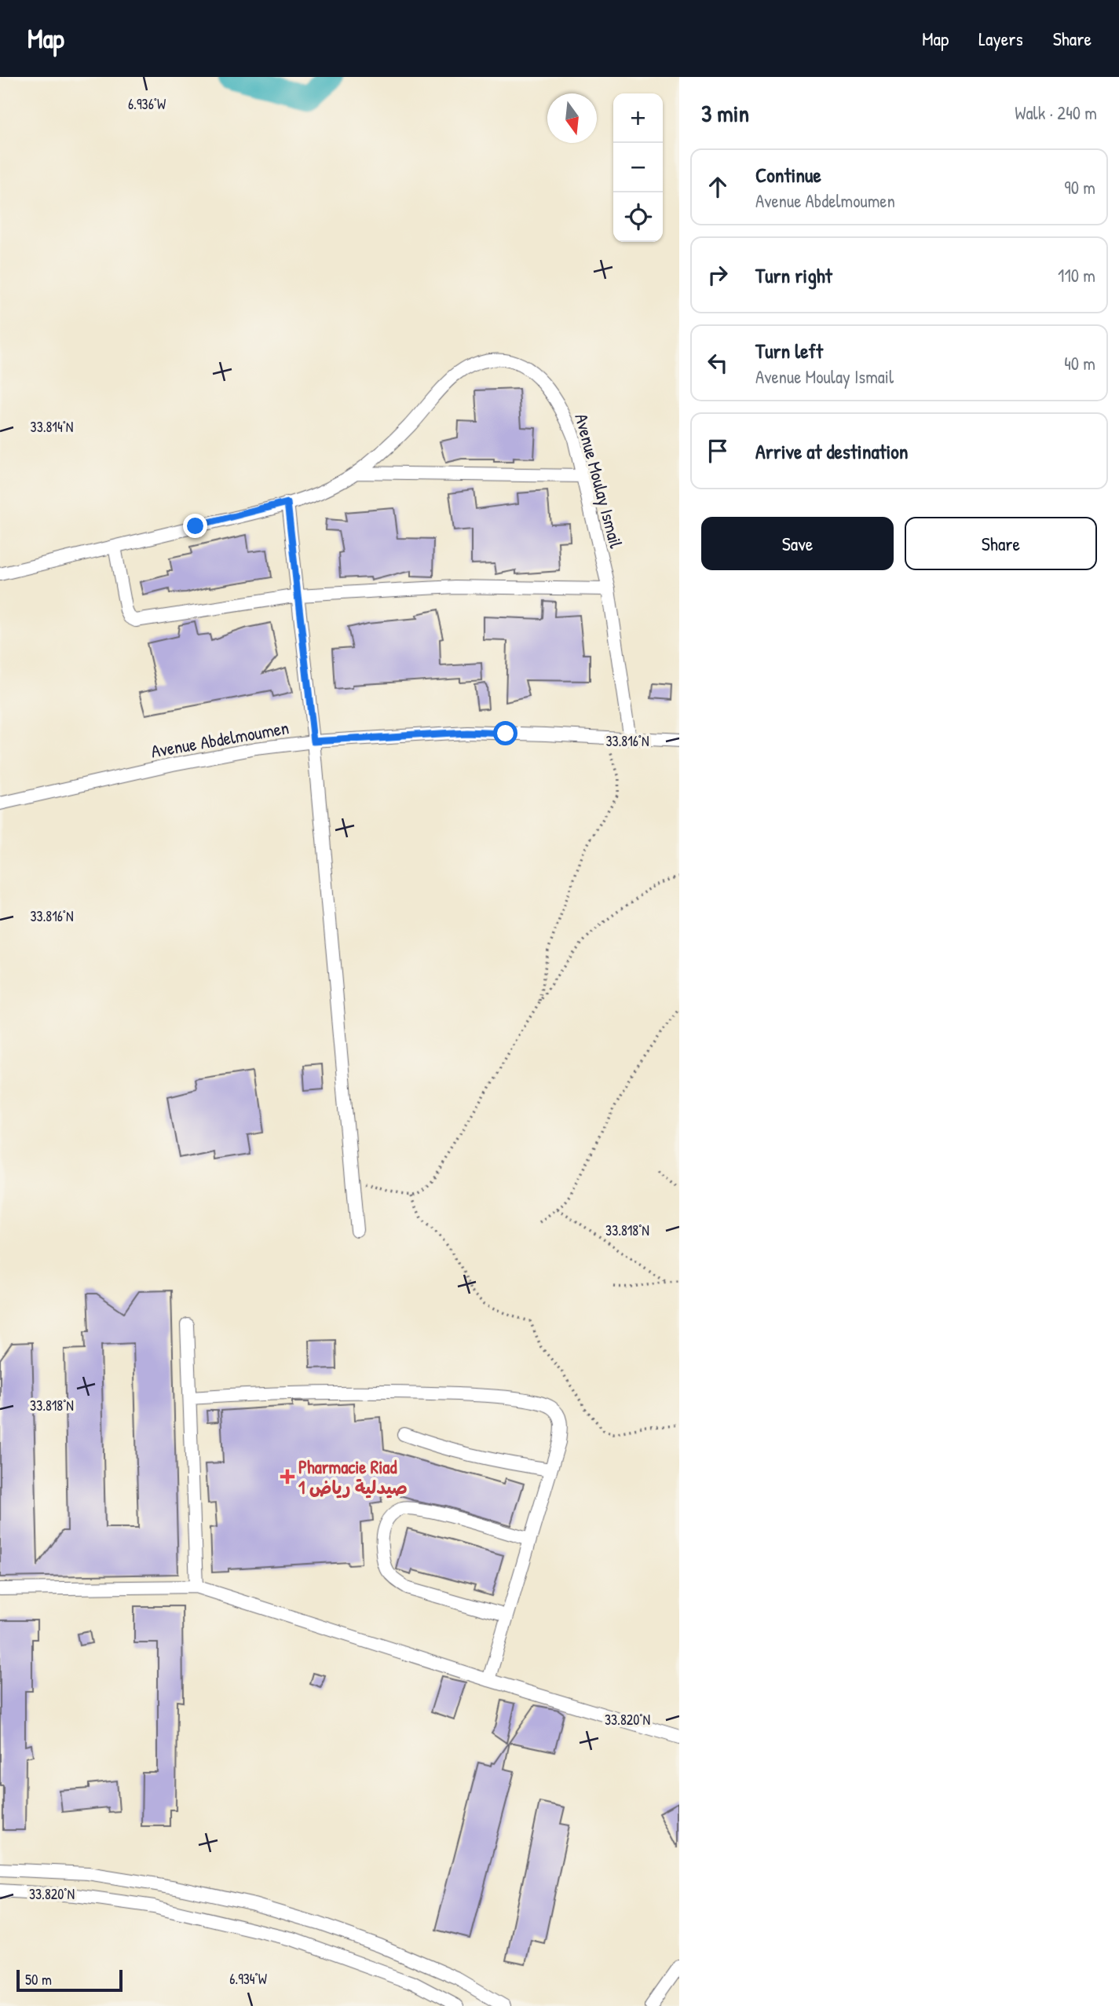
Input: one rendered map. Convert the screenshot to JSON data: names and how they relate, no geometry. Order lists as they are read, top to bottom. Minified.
{"streets":{"street":["Avenue Moulay Ismail","Avenue Abdelmoumen"]},"crossings":[["Avenue Moulay Ismail","Avenue Abdelmoumen"]],"places":{"health":["Pharmacie Riad 1 صيدلية رياض"]},"scale_bar":"50 m","north":"bottom","page":{"header":"Map","nav":["Map","Layers","Share"],"heading":["3 min","Walk · 240 m"],"map_buttons":["+","−"],"list":[["Continue","Avenue Abdelmoumen","90 m"],["Turn right","110 m"],["Turn left","Avenue Moulay Ismail","40 m"],"Arrive at destination"],"buttons":["Save","Share"],"scale":"50 m"},"coordinates":["6.936°W","33.814°N","33.816°N","33.818°N","33.820°N","6.934°W"]}
